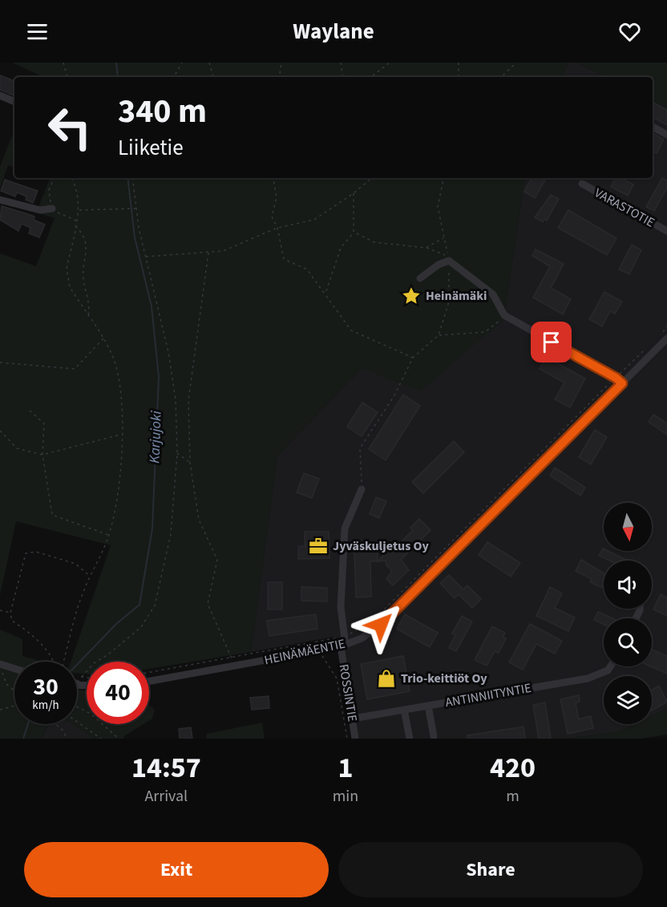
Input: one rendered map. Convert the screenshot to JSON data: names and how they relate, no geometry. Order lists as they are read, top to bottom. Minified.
{"streets":{"street":["VARASTOTIE","HEINÄMÄENTIE","ROSSINTIE","ANTINNIITYNTIE"]},"crossings":[["HEINÄMÄENTIE","ROSSINTIE"],["ROSSINTIE","ANTINNIITYNTIE"]],"water":["Karjujoki"],"places":{"place":["Heinämäki"],"office":["Jyväskuljetus Oy"],"shop":["Trio-keittiöt Oy"]},"north":"bottom","page":{"header":"Waylane","turn":["340 m","Liiketie"],"speed":"30 km/h","limit":"40","eta":["14:57","Arrival","1","min","420","m"],"buttons":["Exit","Share"]}}
